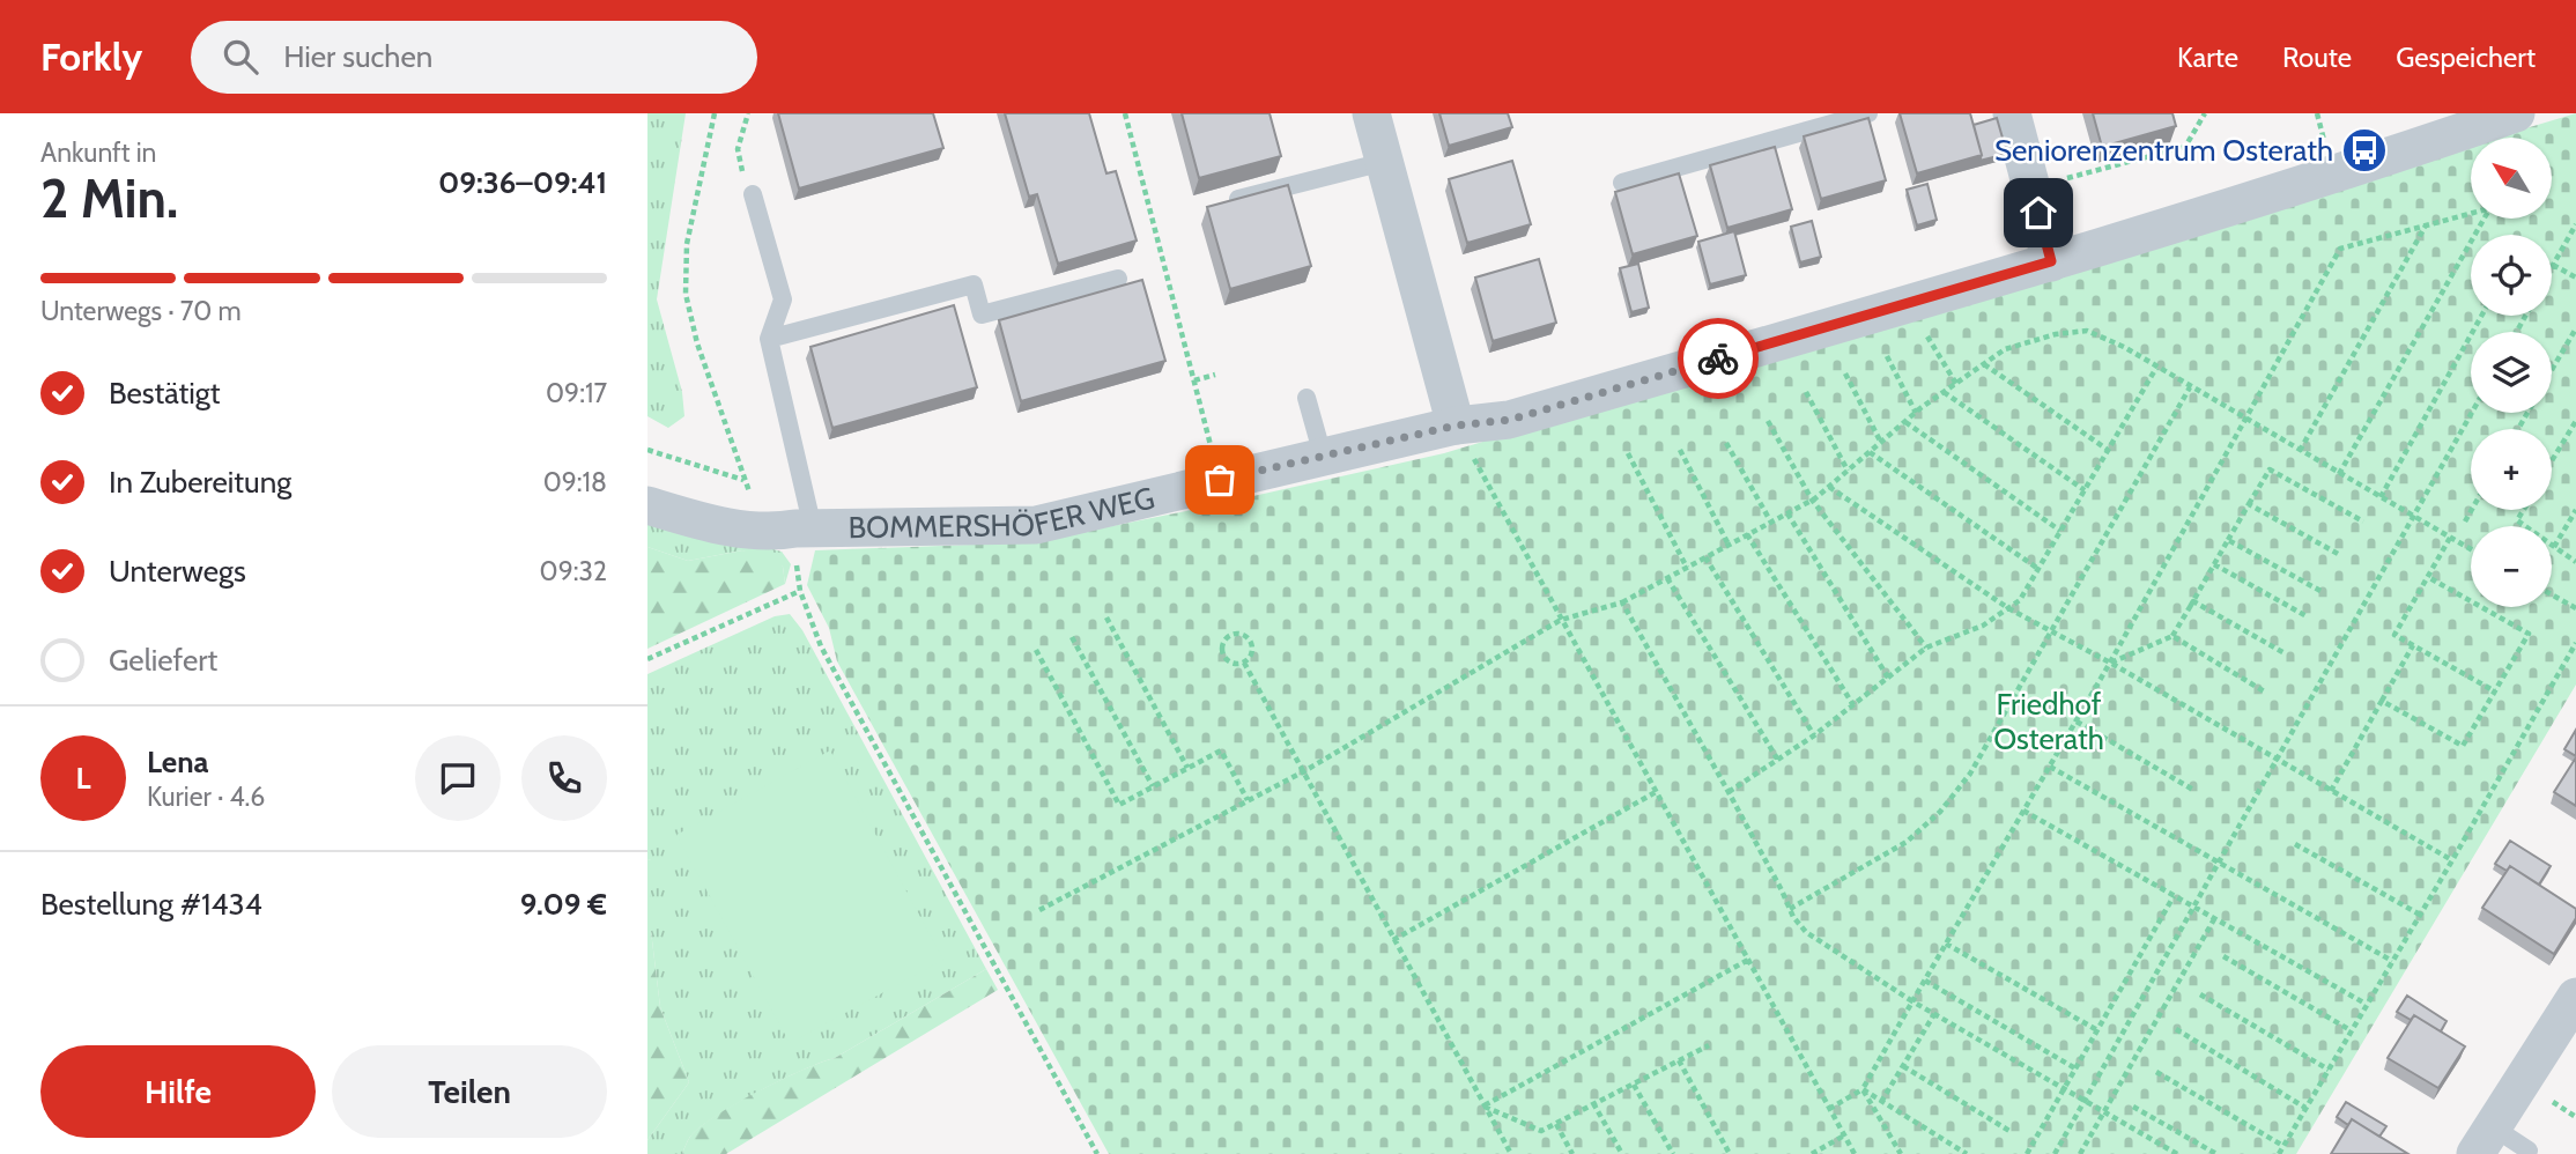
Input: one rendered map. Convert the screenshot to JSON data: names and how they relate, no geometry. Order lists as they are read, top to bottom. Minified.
{"streets":{"street":["BOMMERSHÖFER WEG"]},"parks":["Friedhof Osterath"],"places":{"bus stop":["Seniorenzentrum Osterath"]},"north":"top left","page":{"header":"Forkly","search":"Hier suchen","nav":["Karte","Route","Gespeichert"],"heading":["2 Min.","Ankunft in","09:36–09:41"],"panel":["Lena","Kurier · 4.6","Bestellung #1434","9.09 €"],"map_buttons":["+","−"],"bar":"Unterwegs · 70 m","list":[["Bestätigt","09:17"],["In Zubereitung","09:18"],["Unterwegs","09:32"],"Geliefert"],"round":"L","buttons":["Hilfe","Teilen"]}}
